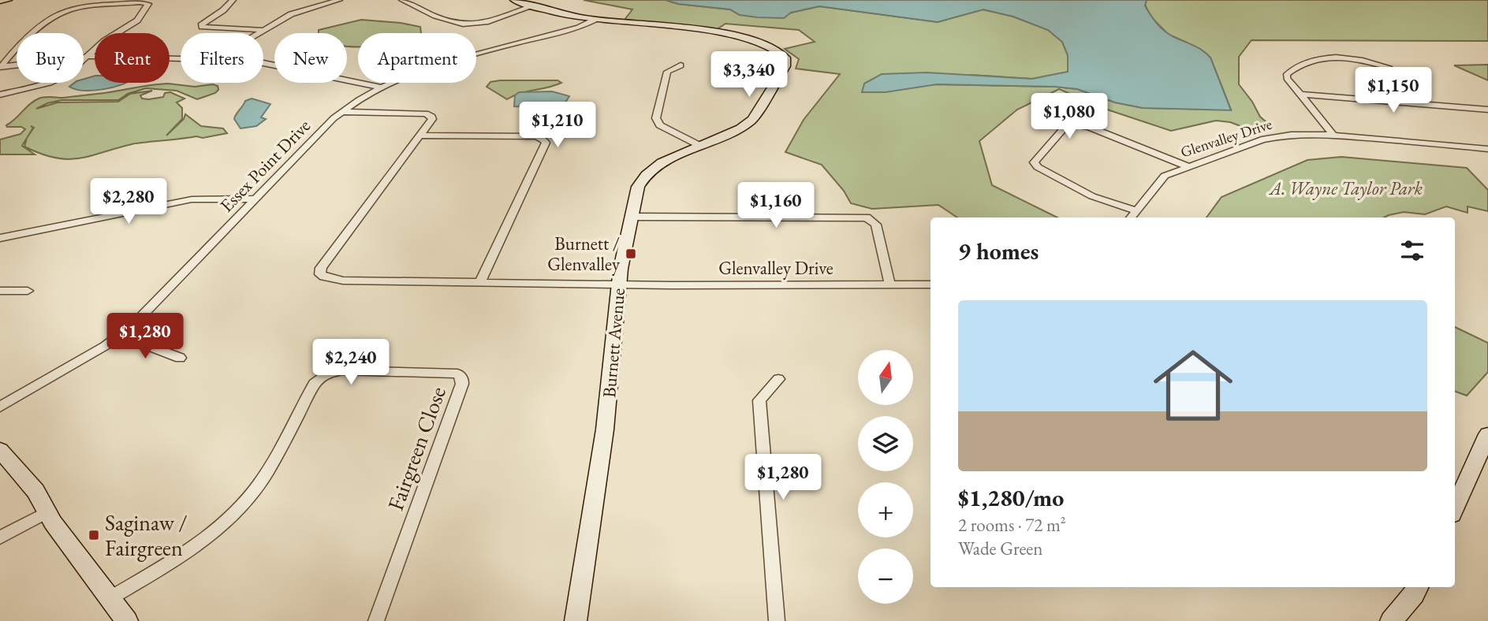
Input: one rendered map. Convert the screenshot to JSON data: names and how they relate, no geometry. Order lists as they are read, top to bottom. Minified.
{"streets":{"street":["Glenvalley Drive","Essex Point Drive","Burnett Avenue","Fairgreen Close"]},"crossings":[["Glenvalley Drive","Burnett Avenue"],["Essex Point Drive","Burnett Avenue"]],"parks":["A. Wayne Taylor Park"],"places":{"transit":["Burnett / Glenvalley","Saginaw / Fairgreen"]},"north":"top","page":{"chip":["Buy","Rent","Filters","New","Apartment"],"price":["$3,340","$1,150","$1,080","$1,210","$2,280","$1,160","$1,280","$2,240","$1,280"],"heading":"9 homes","list":[{"name":"$1,280/mo","note":"2 rooms · 72 m² · Wade Green"}],"map_buttons":["+","−"]}}
